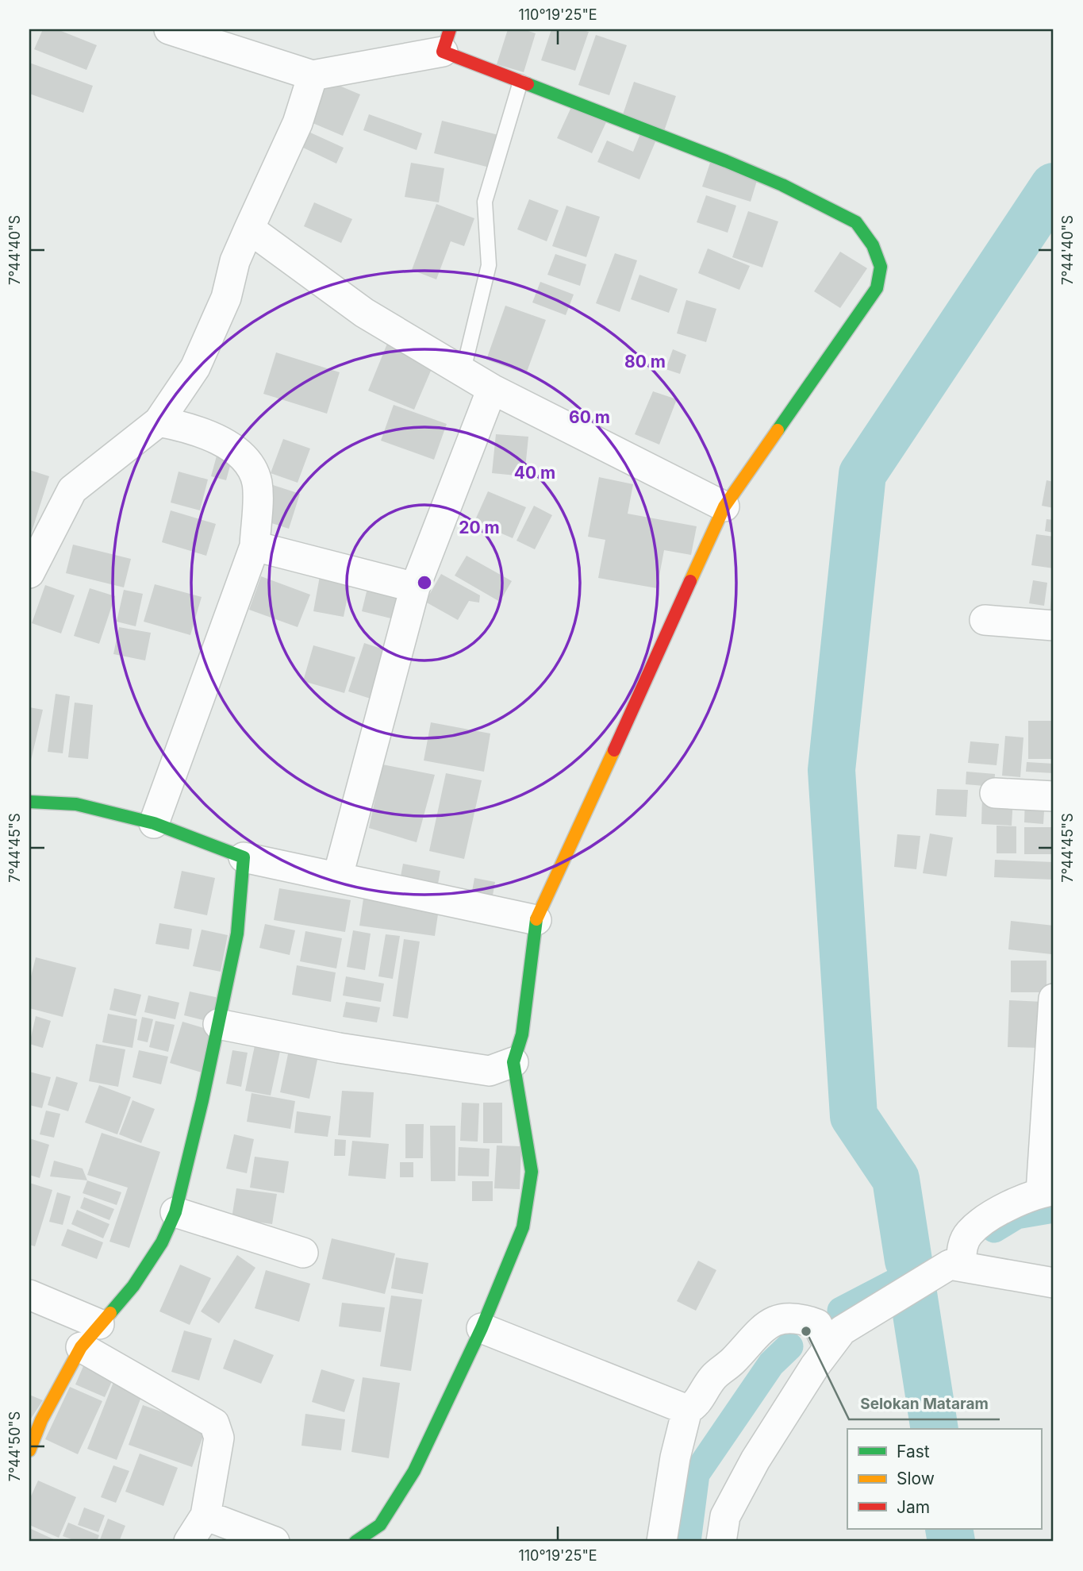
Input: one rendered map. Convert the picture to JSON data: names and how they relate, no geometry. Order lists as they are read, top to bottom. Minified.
{"places":["Selokan Mataram"],"legend":["Fast","Slow","Jam"],"coordinates":["110°19'25\"E","7°44'40\"S","7°44'45\"S","7°44'50\"S"],"rings":["80 m","60 m","40 m","20 m"]}
